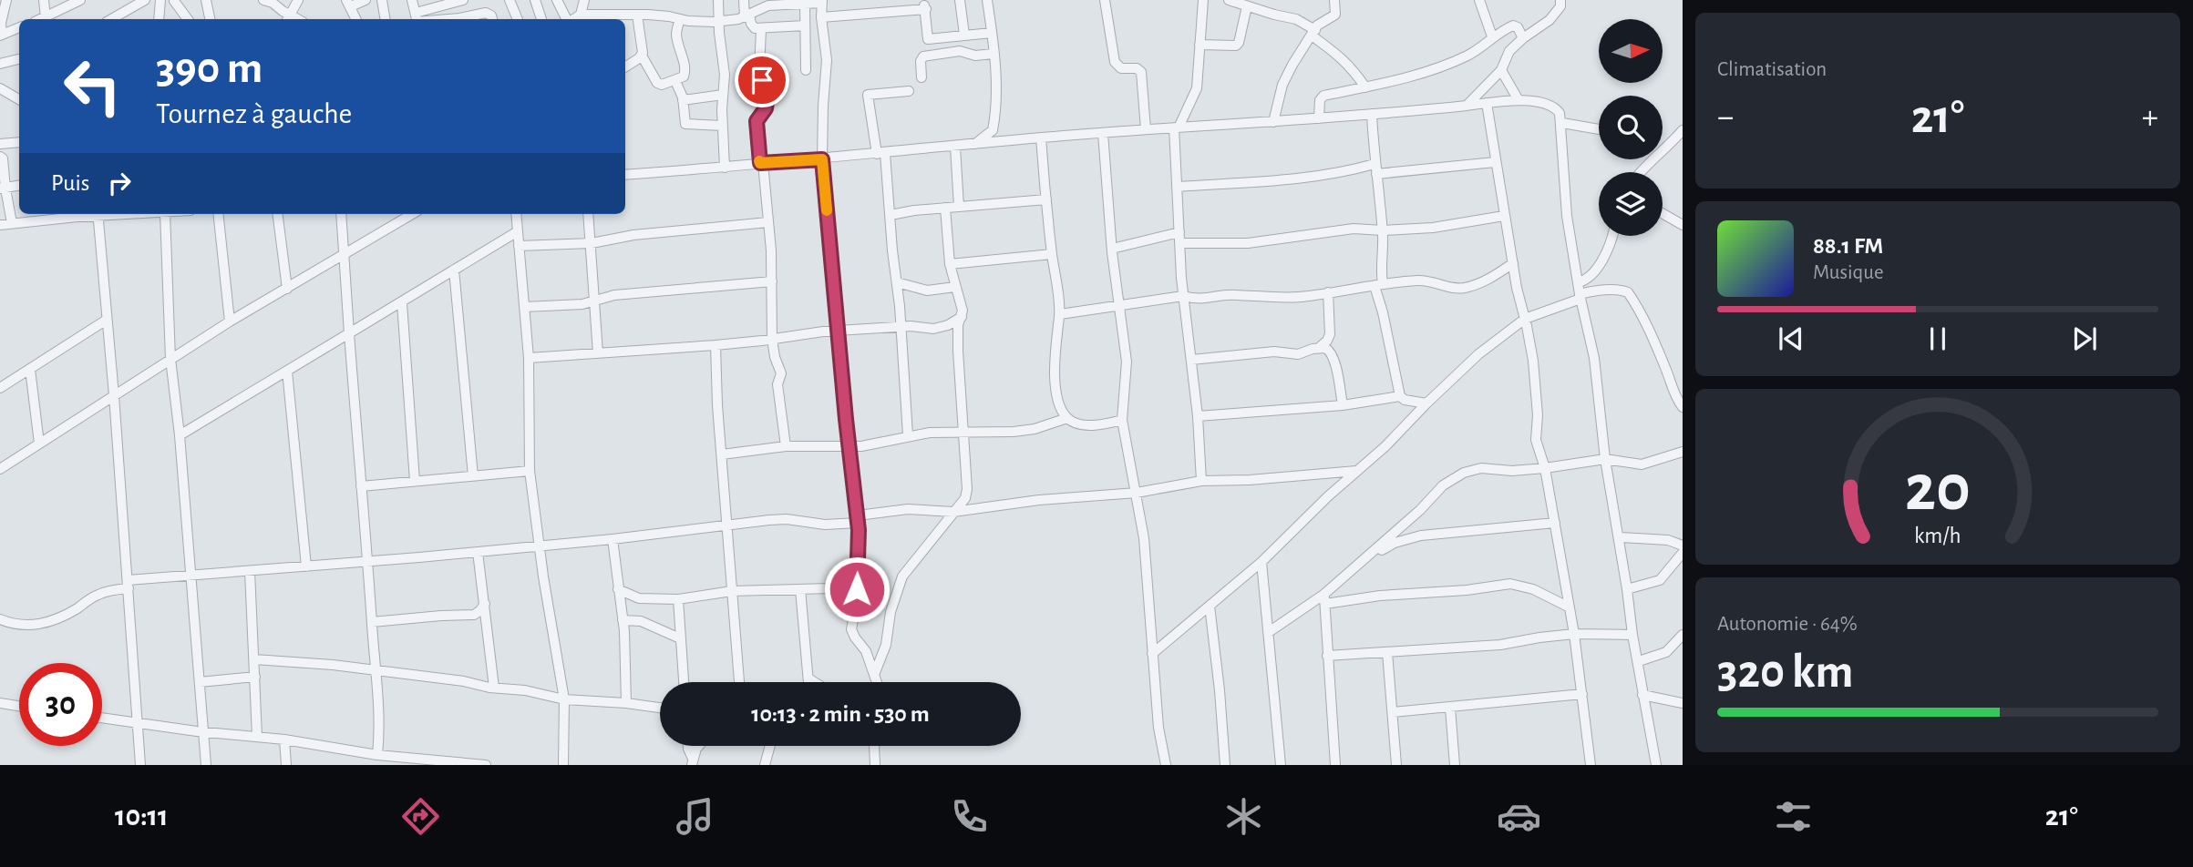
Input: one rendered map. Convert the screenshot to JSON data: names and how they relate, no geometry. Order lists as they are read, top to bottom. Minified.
{"north":"right","page":{"tile":["Climatisation",["Autonomie · 64%","320 km"]],"turn":["390 m","Tournez à gauche"],"heat":["−","21°","+"],"then":"Puis","song":["88.1 FM","Musique"],"limit":"30","trip":"10:13 · 2 min · 530 m","tabs":["10:11","21°"],"gauge":["20","km/h"]}}
